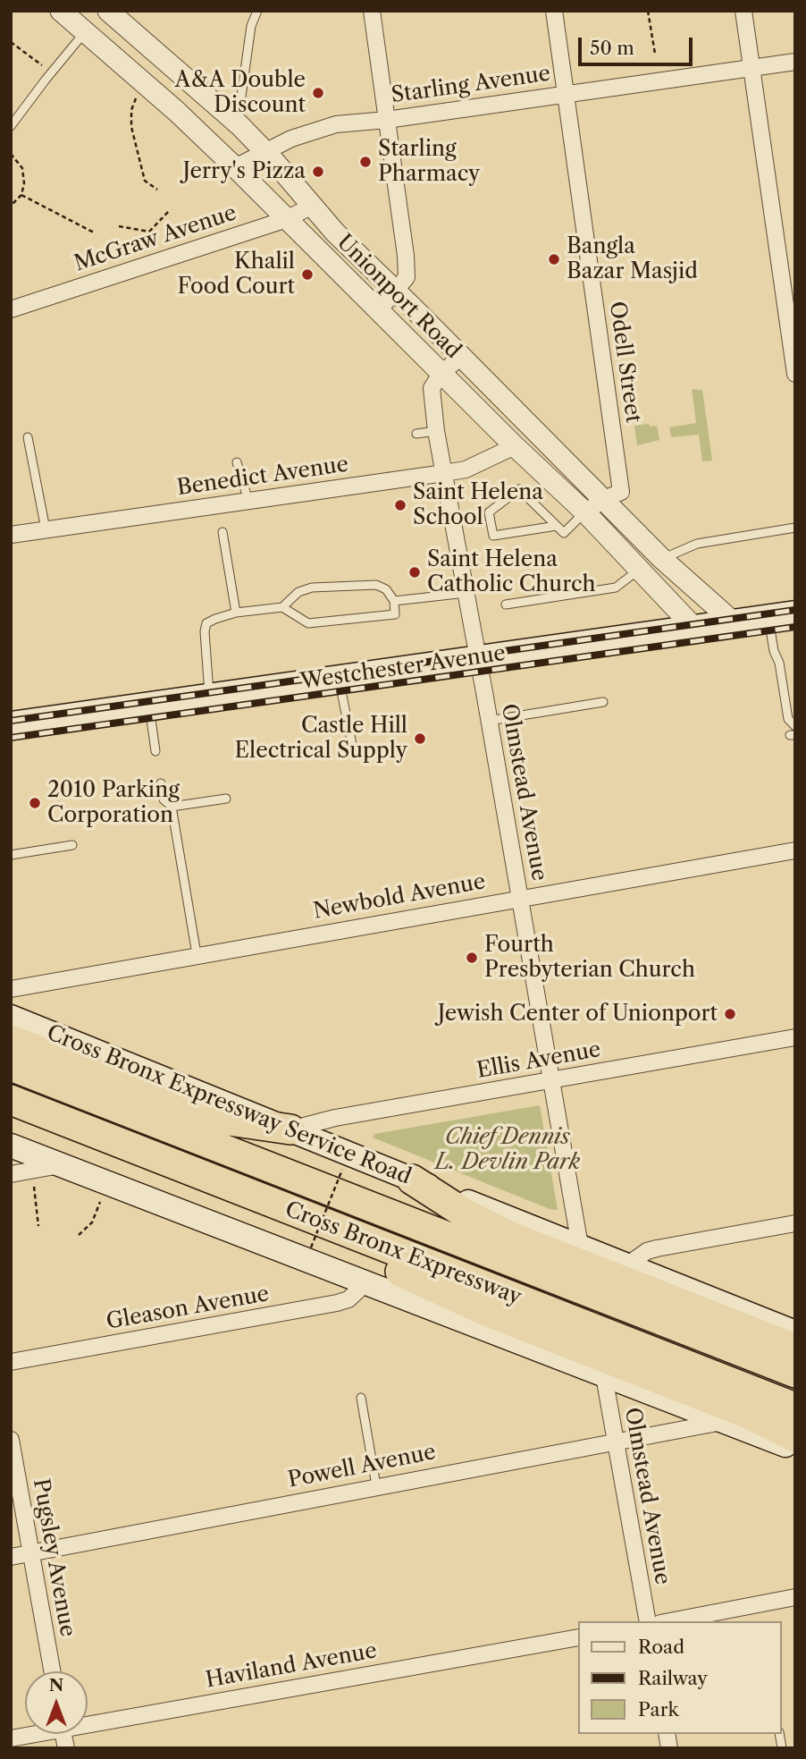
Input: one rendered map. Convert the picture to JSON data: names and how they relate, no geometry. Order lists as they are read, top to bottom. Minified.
{"streets":{"highway":["Cross Bronx Expressway"],"main road":["Westchester Avenue","Cross Bronx Expressway Service Road"],"street":["Starling Avenue","McGraw Avenue","Unionport Road","Odell Street","Benedict Avenue","Olmstead Avenue","Newbold Avenue","Ellis Avenue","Gleason Avenue","Powell Avenue","Pugsley Avenue","Haviland Avenue"]},"crossings":[["Starling Avenue","Unionport Road"],["Starling Avenue","Odell Street"],["McGraw Avenue","Unionport Road"],["Unionport Road","Odell Street"],["Unionport Road","Benedict Avenue"],["Unionport Road","Westchester Avenue"],["Unionport Road","Olmstead Avenue"],["Benedict Avenue","Olmstead Avenue"],["Westchester Avenue","Olmstead Avenue"],["Olmstead Avenue","Newbold Avenue"],["Olmstead Avenue","Ellis Avenue"],["Olmstead Avenue","Cross Bronx Expressway Service Road"],["Olmstead Avenue","Powell Avenue"],["Ellis Avenue","Cross Bronx Expressway Service Road"],["Powell Avenue","Pugsley Avenue"]],"parks":["Chief Dennis L. Devlin Park"],"places":["A&A Double Discount","Starling Pharmacy","Jerry's Pizza","Bangla Bazar Masjid","Khalil Food Court","Saint Helena School","Saint Helena Catholic Church","Castle Hill Electrical Supply","2010 Parking Corporation","Fourth Presbyterian Church","Jewish Center of Unionport"],"legend":["Road","Railway","Park"],"scale_bar":"50 m","north":"top"}
